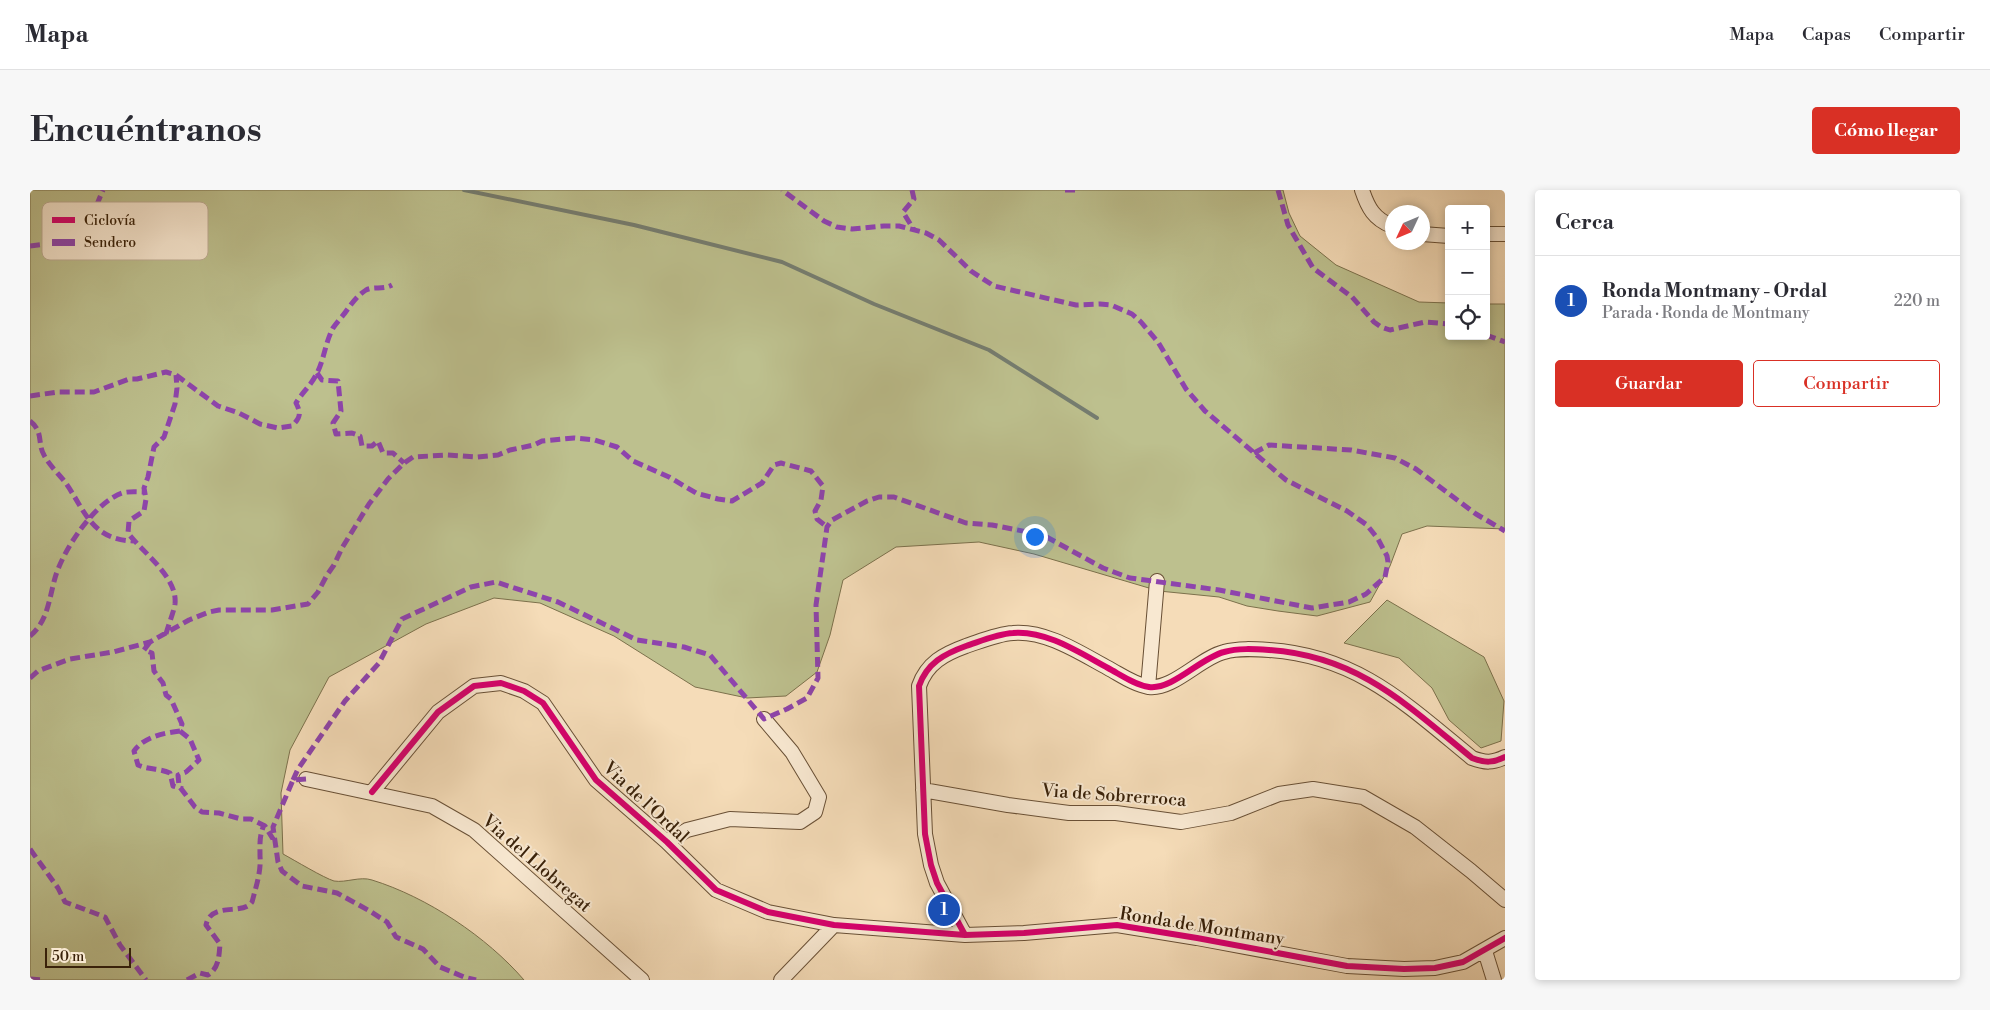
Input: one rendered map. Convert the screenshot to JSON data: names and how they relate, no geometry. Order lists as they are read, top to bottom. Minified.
{"streets":{"street":["Via de Sobrerroca","Via de l'Ordal","Via del Llobregat","Ronda de Montmany"]},"crossings":[["Via de l'Ordal","Via del Llobregat"],["Via de l'Ordal","Ronda de Montmany"]],"legend":["Ciclovía","Sendero"],"scale_bar":"50 m","north":"bottom left","page":{"header":"Mapa","nav":["Mapa","Capas","Compartir"],"buttons":["Cómo llegar",["Guardar","Compartir"]],"title":"Encuéntranos","heading":"Cerca","map_buttons":["+","−"],"list":[{"mark":"1","name":"Ronda Montmany - Ordal","note":"Parada · Ronda de Montmany","value":"220 m"}],"pins":"1","scale":"50 m"}}
